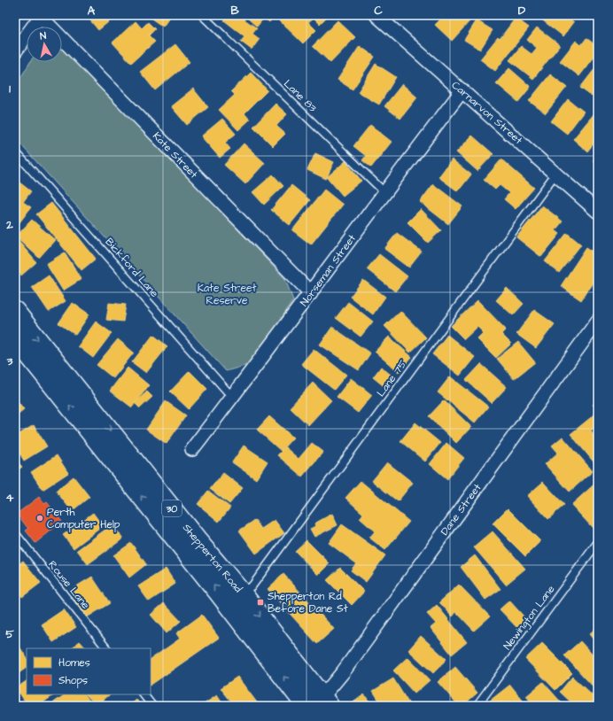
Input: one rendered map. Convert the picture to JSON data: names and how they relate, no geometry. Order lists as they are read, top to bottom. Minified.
{"streets":{"highway":["30","Shepperton Road"],"street":["Carnarvon Street","Kate Street","Norseman Street","Dane Street"],"lane":["Lane 83","Bickford Lane","Lane 75","Rouse Lane","Newington Lane"]},"crossings":[["Lane 83","Norseman Street"],["Carnarvon Street","Norseman Street"],["Carnarvon Street","Lane 75"],["Kate Street","Norseman Street"],["Bickford Lane","Norseman Street"],["Lane 75","Shepperton Road"],["Dane Street","Shepperton Road"]],"parks":["Kate Street Reserve"],"places":{"other":["Perth Computer Help"],"transit":["Shepperton Rd Before Dane St"]},"legend":["Homes","Shops"],"north":"top","grid":{"columns":["A","B","C","D"],"rows":["1","2","3","4","5"]}}
